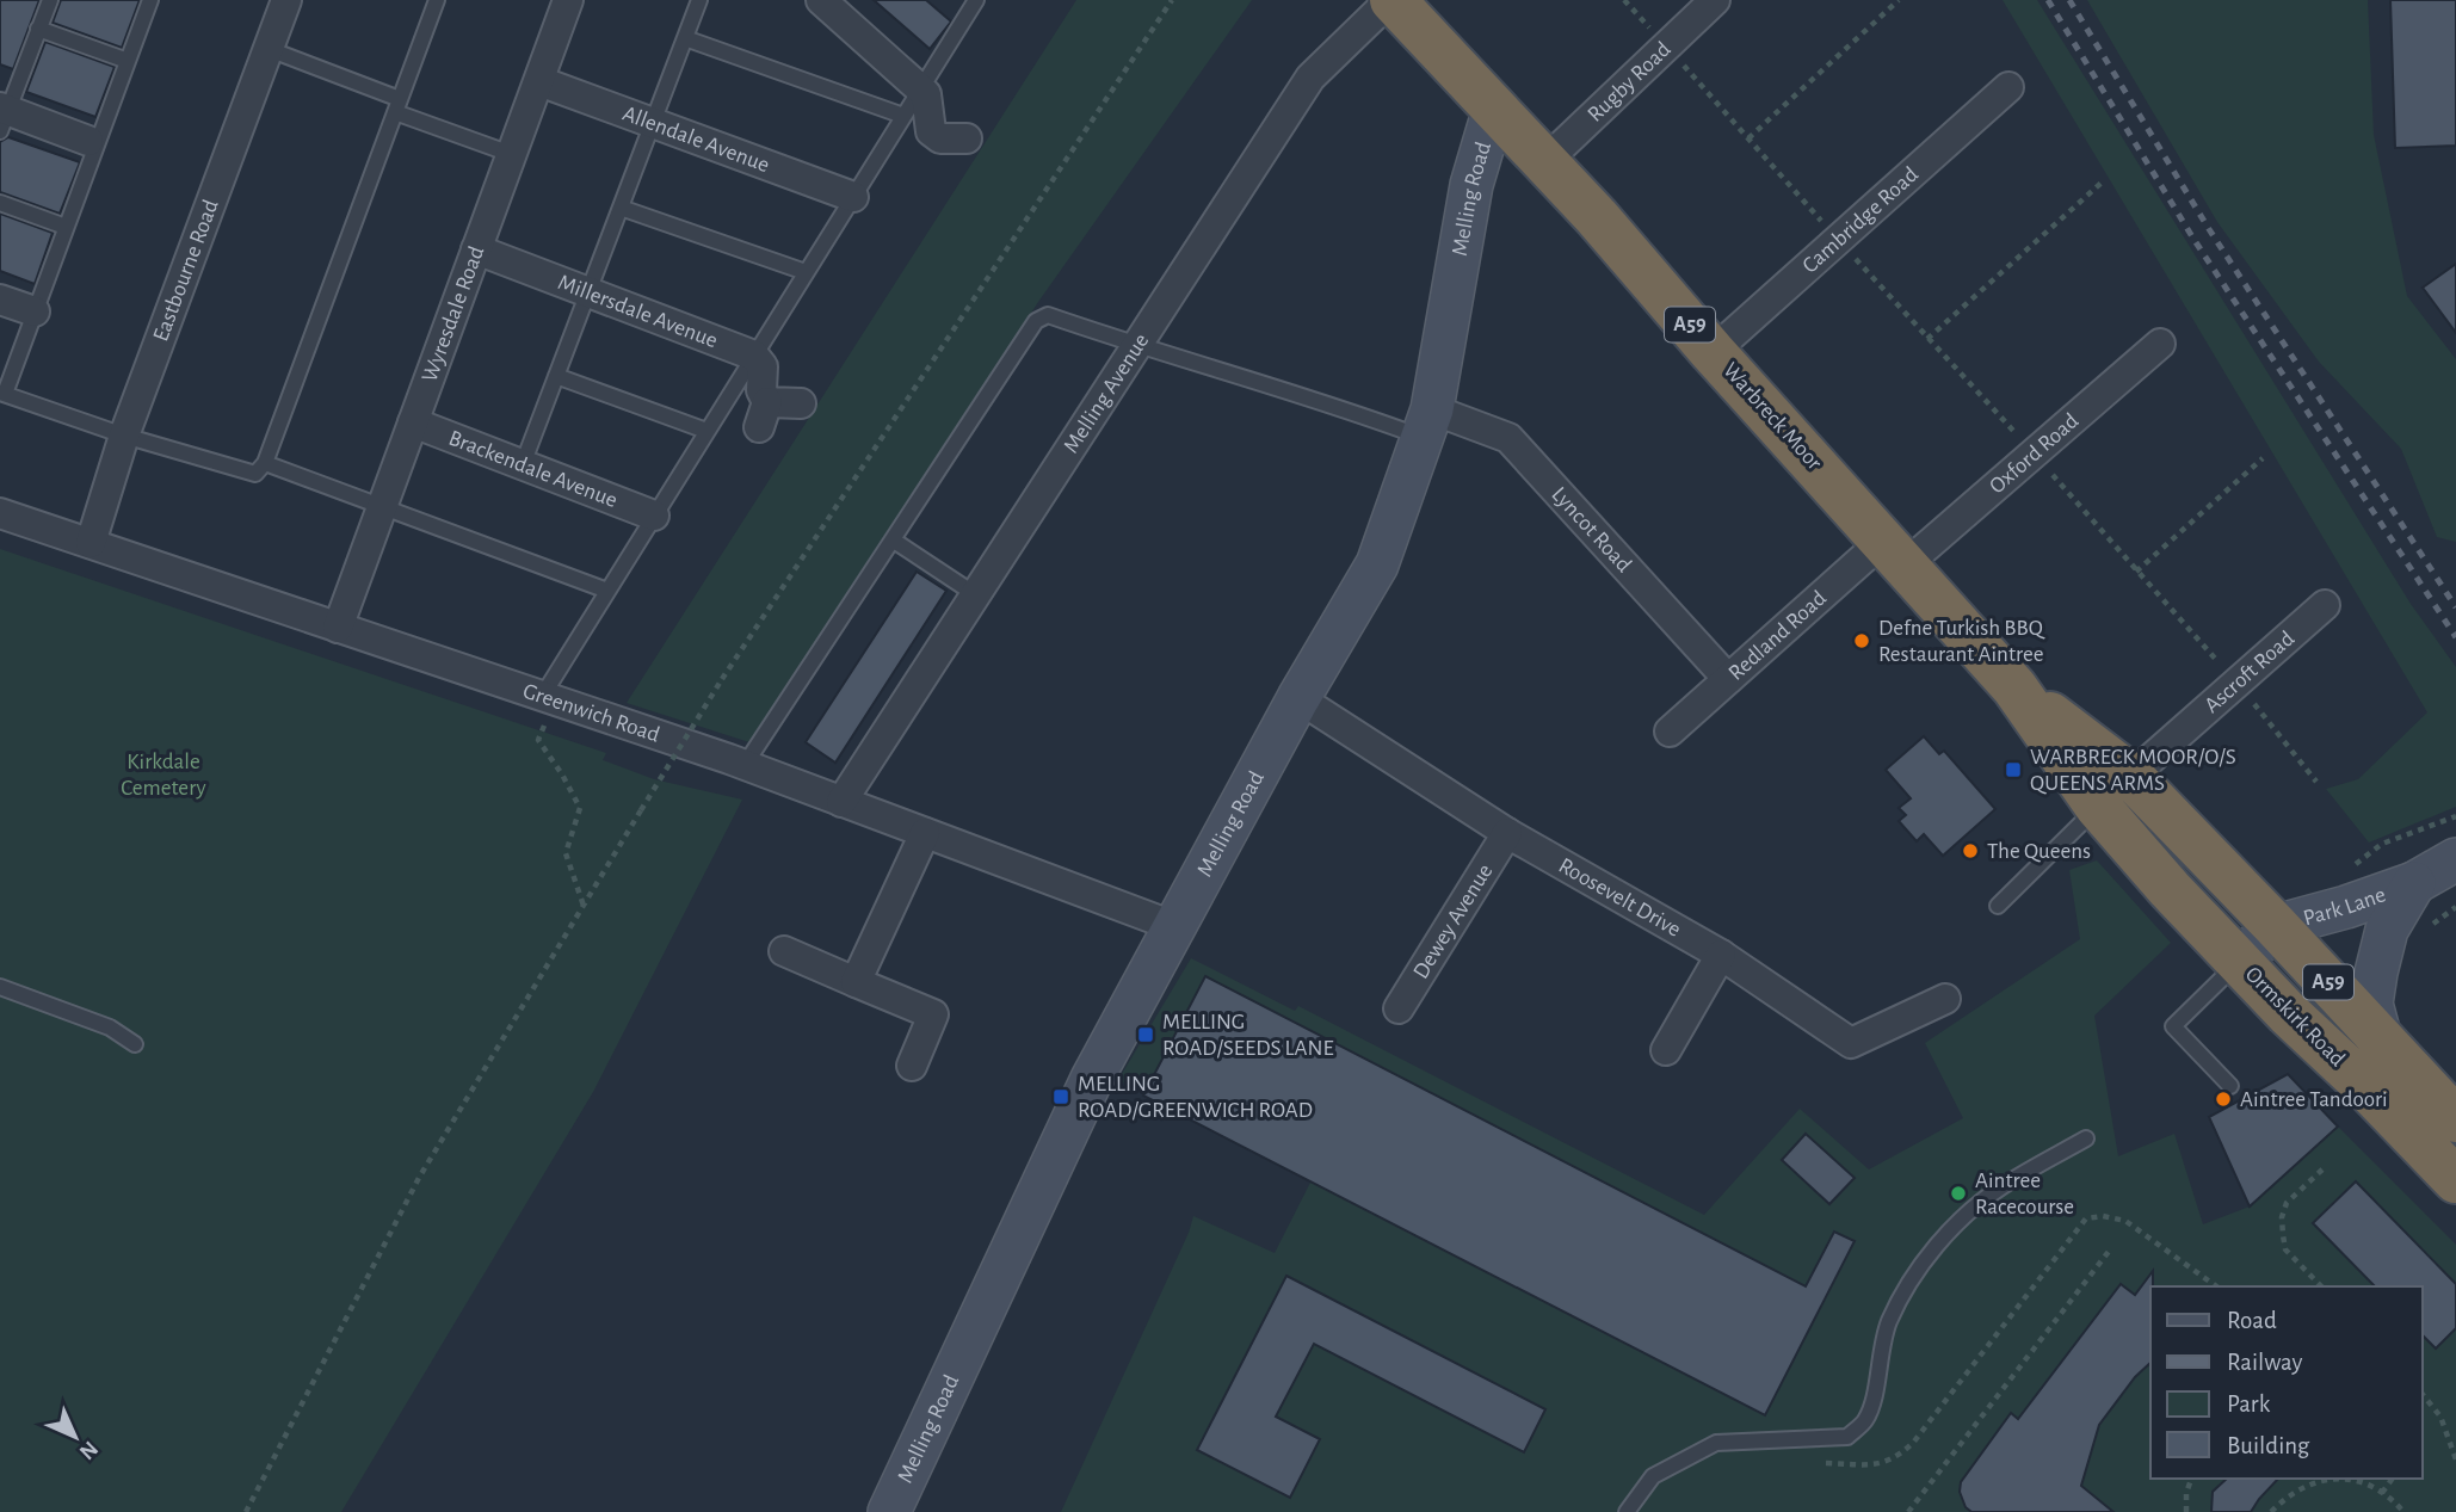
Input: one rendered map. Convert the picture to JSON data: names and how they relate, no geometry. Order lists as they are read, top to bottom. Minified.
{"streets":{"highway":["A59","Warbreck Moor","Ormskirk Road"],"street":["Rugby Road","Allendale Avenue","Melling Road","Cambridge Road","Eastbourne Road","Millersdale Avenue","Wyresdale Road","Melling Avenue","Oxford Road","Brackendale Avenue","Lyncot Road","Redland Road","Ascroft Road","Greenwich Road","Roosevelt Drive","Park Lane","Dewey Avenue"]},"crossings":[["Rugby Road","Warbreck Moor"],["Allendale Avenue","Wyresdale Road"],["Melling Road","Warbreck Moor"],["Melling Road","Lyncot Road"],["Melling Road","Greenwich Road"],["Melling Road","Roosevelt Drive"],["Cambridge Road","Warbreck Moor"],["Eastbourne Road","Greenwich Road"],["Millersdale Avenue","Wyresdale Road"],["Wyresdale Road","Brackendale Avenue"],["Wyresdale Road","Greenwich Road"],["Melling Avenue","Warbreck Moor"],["Melling Avenue","Greenwich Road"],["Warbreck Moor","Oxford Road"],["Warbreck Moor","Redland Road"],["Warbreck Moor","Ascroft Road"],["Warbreck Moor","Park Lane"],["Warbreck Moor","Ormskirk Road"],["Oxford Road","Redland Road"],["Lyncot Road","Redland Road"],["Roosevelt Drive","Dewey Avenue"],["Park Lane","Ormskirk Road"]],"parks":["Kirkdale Cemetery"],"places":{"other":["Defne Turkish BBQ Restaurant Aintree","The Queens","Aintree Tandoori","Aintree Racecourse"],"transit":["WARBRECK MOOR/O/S QUEENS ARMS","MELLING ROAD/SEEDS LANE","MELLING ROAD/GREENWICH ROAD"]},"legend":["Road","Railway","Park","Building"],"north":"bottom right"}
